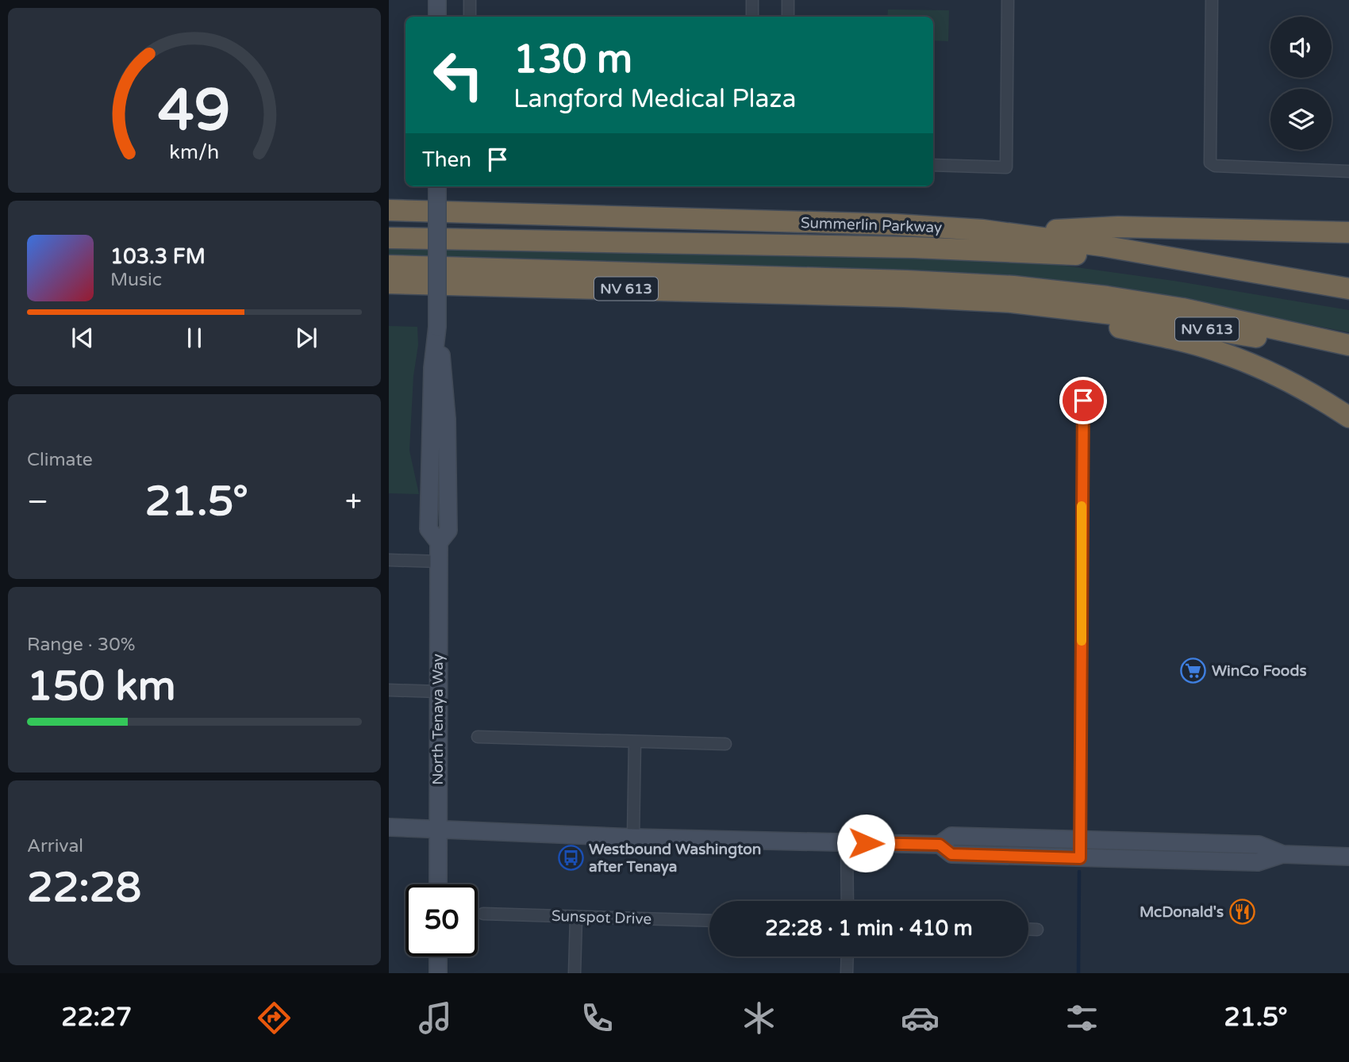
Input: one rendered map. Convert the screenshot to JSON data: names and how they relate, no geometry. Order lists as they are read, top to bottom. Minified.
{"streets":{"highway":["Summerlin Parkway","NV 613"],"main road":["North Tenaya Way"],"street":["Sunspot Drive"]},"places":{"supermarket":["WinCo Foods"],"bus stop":["Westbound Washington after Tenaya"],"restaurant":["McDonald's"]},"page":{"turn":["130 m","Langford Medical Plaza"],"then":"Then","song":["103.3 FM","Music"],"tile":["Climate",["Range · 30%","150 km"],["Arrival","22:28"]],"heat":["−","21.5°","+"],"limit":"50","trip":"22:28 · 1 min · 410 m","tabs":["22:27","21.5°"],"gauge":["49","km/h"]}}
